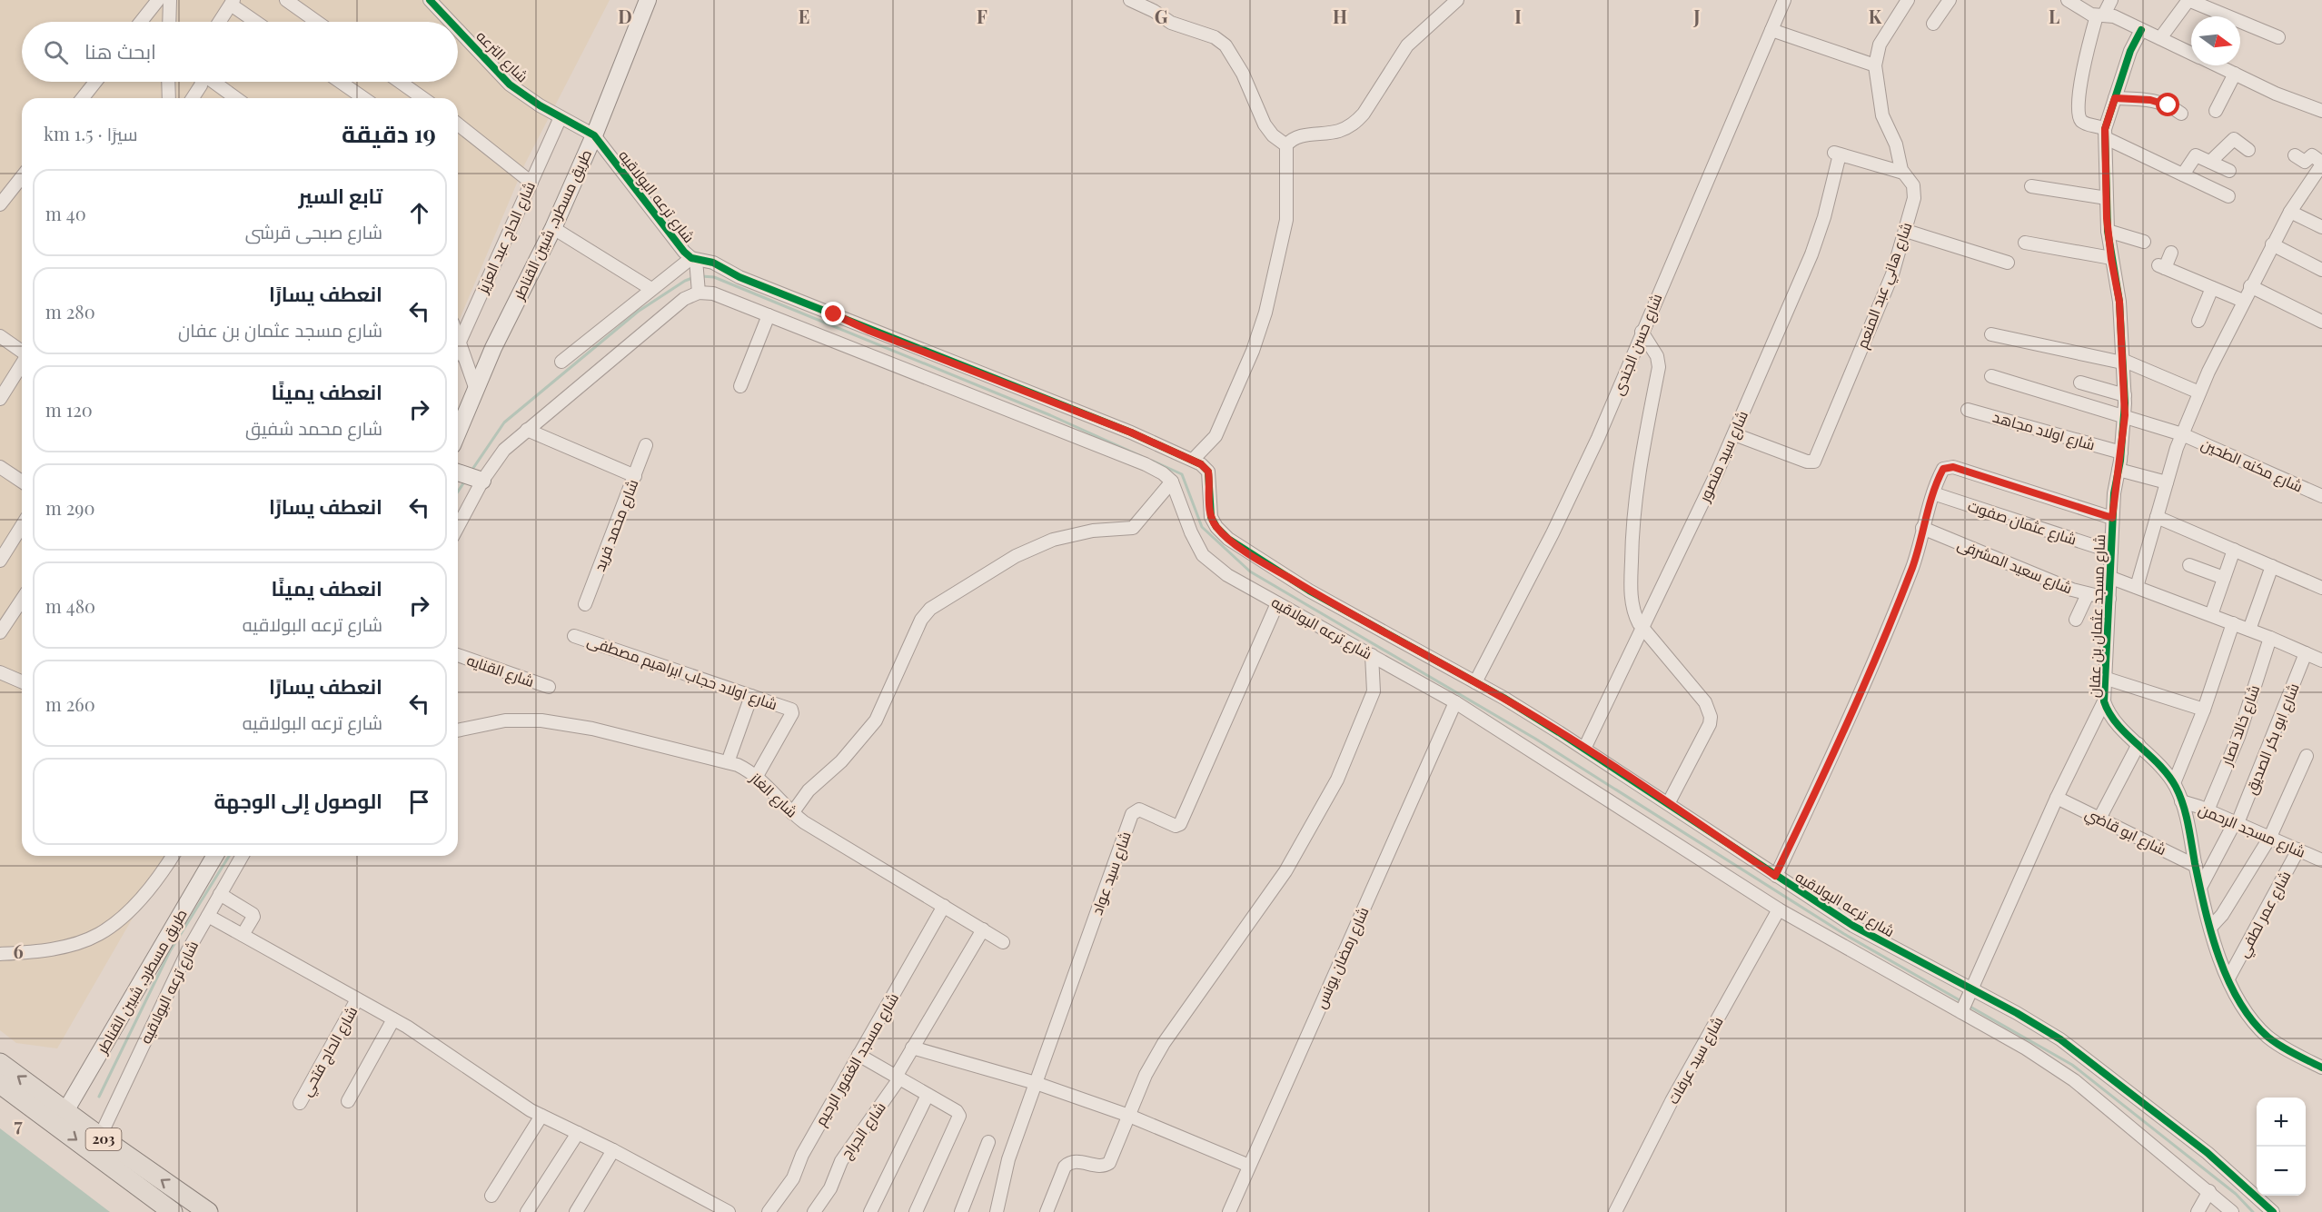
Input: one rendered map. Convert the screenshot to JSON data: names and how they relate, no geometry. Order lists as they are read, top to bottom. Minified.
{"streets":{"main road":["طريق مسطرد, شبين القناطر","203"],"street":["شارع الترعه","شارع ترعه البولاقيه","شارع الحاج عبد العزيز","شارع هاني عبد المنعم","شارع حسن الجندى","شارع اولاد مجاهد","شارع سيد منصور","شارع مكنه الطحين","شارع عثمان صفوت","شارع محمد فريد","شارع سعيد المشرفى","شارع مسجد عثمان بن عفان","شارع القنايه","شارع اولاد حجاب ابراهيم مصطفى","شارع خالد نصار","شارع ابو بكر الصديق","شارع الغاز","شارع مسجد الرحمن","شارع ابو قاضي","شارع سيد عواد","شارع عمر لطفي","شارع رمضان يونس","شارع الحاج فتحي","شارع مسجد الغفور الرحيم","شارع سيد عرفات","شارع الجراج"]},"crossings":[["شارع الترعه","شارع ترعه البولاقيه"],["شارع الترعه","طريق مسطرد, شبين القناطر"],["شارع الترعه","شارع الحاج عبد العزيز"],["شارع ترعه البولاقيه","طريق مسطرد, شبين القناطر"],["شارع ترعه البولاقيه","شارع حسن الجندى"],["شارع ترعه البولاقيه","شارع سيد منصور"],["شارع ترعه البولاقيه","شارع سيد عواد"],["شارع ترعه البولاقيه","شارع رمضان يونس"],["شارع ترعه البولاقيه","شارع سيد عرفات"],["شارع ترعه البولاقيه","203"],["طريق مسطرد, شبين القناطر","203"],["شارع هاني عبد المنعم","شارع سيد منصور"],["شارع اولاد مجاهد","شارع مسجد عثمان بن عفان"],["شارع مكنه الطحين","شارع مسجد عثمان بن عفان"],["شارع عثمان صفوت","شارع مسجد عثمان بن عفان"],["شارع سعيد المشرفى","شارع مسجد عثمان بن عفان"],["شارع مسجد عثمان بن عفان","شارع ابو بكر الصديق"],["شارع مسجد عثمان بن عفان","شارع مسجد الرحمن"],["شارع مسجد عثمان بن عفان","شارع ابو قاضي"],["شارع مسجد عثمان بن عفان","شارع عمر لطفي"],["شارع اولاد حجاب ابراهيم مصطفى","شارع الغاز"],["شارع خالد نصار","شارع مسجد الرحمن"],["شارع ابو بكر الصديق","شارع مسجد الرحمن"],["شارع الغاز","شارع مسجد الغفور الرحيم"],["شارع الغاز","شارع الجراج"],["شارع مسجد الرحمن","شارع عمر لطفي"]],"north":"right","page":{"search":"ابحث هنا","heading":["19 دقيقة","سيرًا · 1.5 km"],"list":[["تابع السير","شارع صبحى قرشى","40 m"],["انعطف يسارًا","شارع مسجد عثمان بن عفان","280 m"],["انعطف يمينًا","شارع محمد شفيق","120 m"],["انعطف يسارًا","290 m"],["انعطف يمينًا","شارع ترعه البولاقيه","480 m"],["انعطف يسارًا","شارع ترعه البولاقيه","260 m"],"الوصول إلى الوجهة"],"map_buttons":["+","−"]},"grid":{"columns":["D","E","F","G","H","I","J","K","L"],"rows":["6","7"]}}
